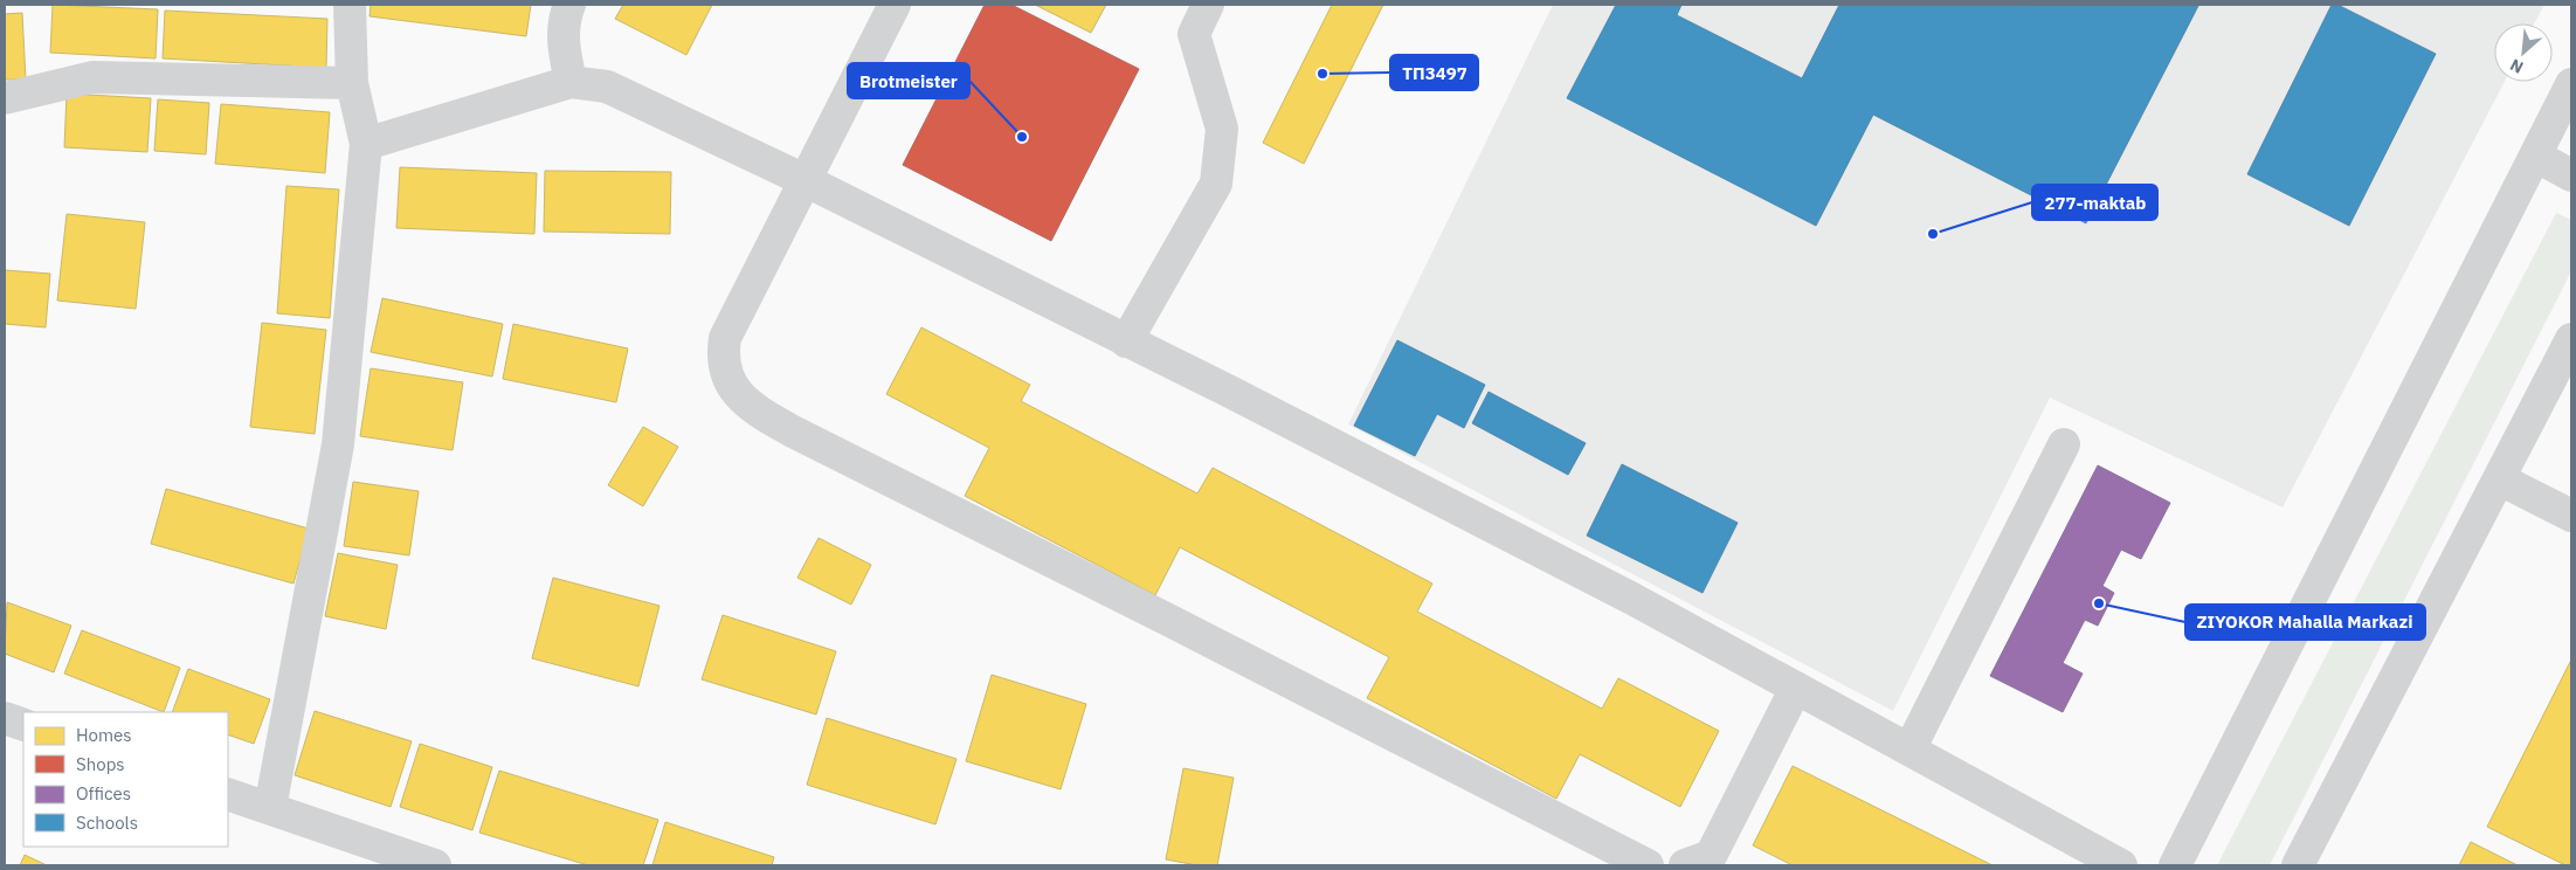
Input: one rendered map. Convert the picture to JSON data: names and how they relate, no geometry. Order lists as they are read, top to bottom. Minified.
{"places":["ТП3497","Brotmeister","277-maktab","ZIYOKOR Mahalla Markazi"],"legend":["Homes","Shops","Offices","Schools"],"north":"bottom left"}
